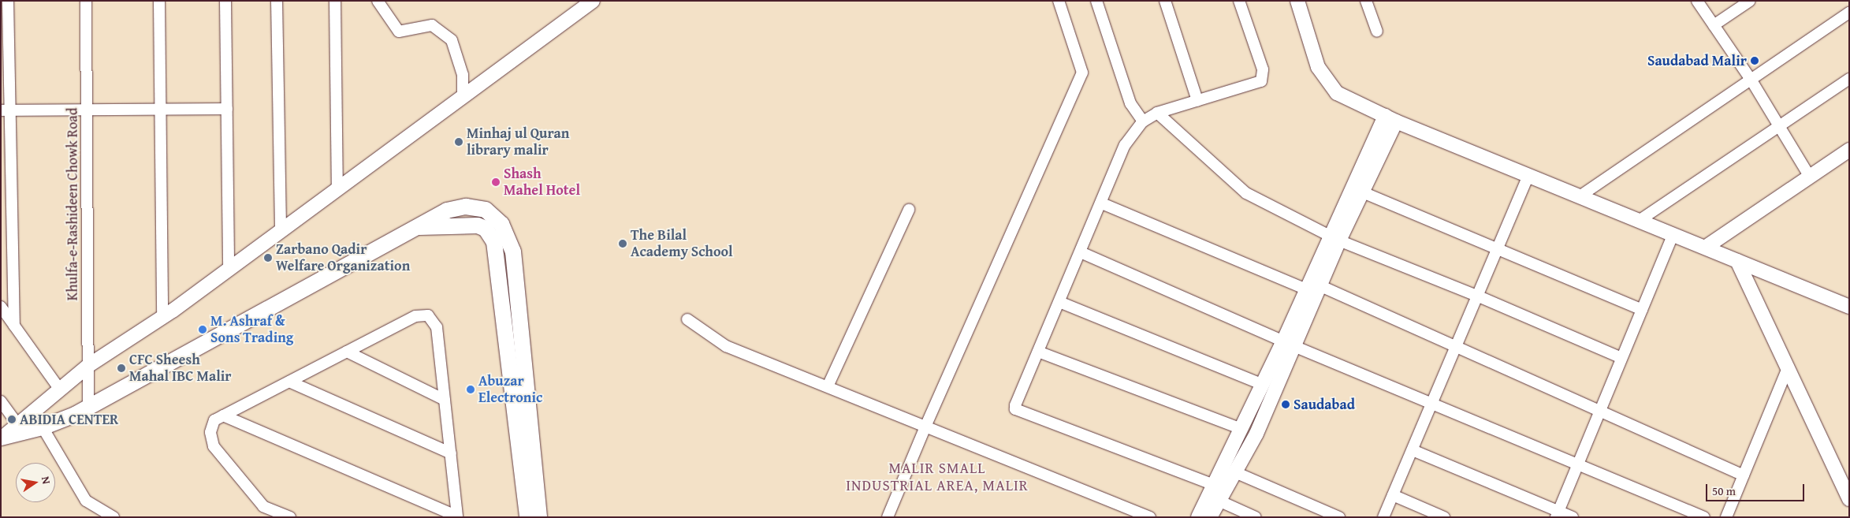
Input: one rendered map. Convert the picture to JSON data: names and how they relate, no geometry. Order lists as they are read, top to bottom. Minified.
{"streets":{"street":["Khulfa-e-Rashideen Chowk Road"]},"districts":["MALIR SMALL INDUSTRIAL AREA, MALIR"],"places":["Saudabad Malir","Minhaj ul Quran library malir","Shash Mahel Hotel","The Bilal Academy School","Zarbano Qadir Welfare Organization","M. Ashraf & Sons Trading","CFC Sheesh Mahal IBC Malir","Abuzar Electronic","Saudabad","ABIDIA CENTER"],"scale_bar":"50 m","north":"right"}
